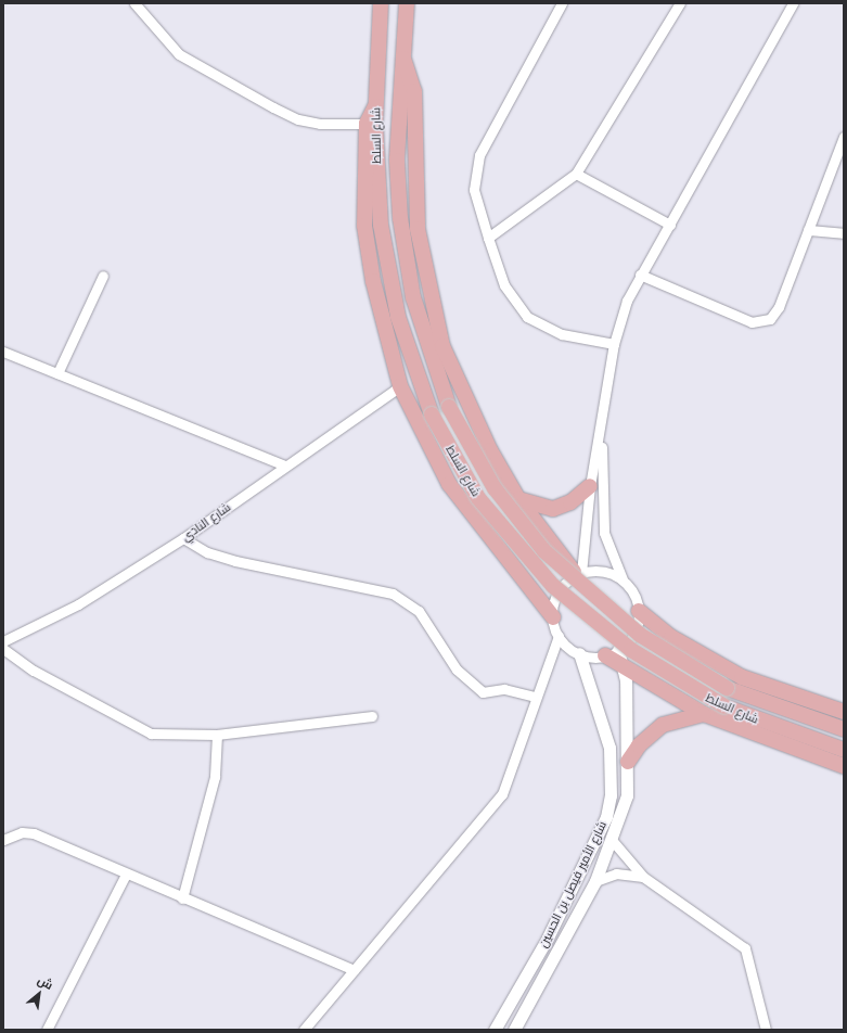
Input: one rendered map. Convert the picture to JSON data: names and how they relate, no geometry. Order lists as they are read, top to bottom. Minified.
{"streets":{"main road":["شارع السلط"],"street":["شارع النادي","شارع الأمير فيصل بن الحسين"]},"north":"top right"}
